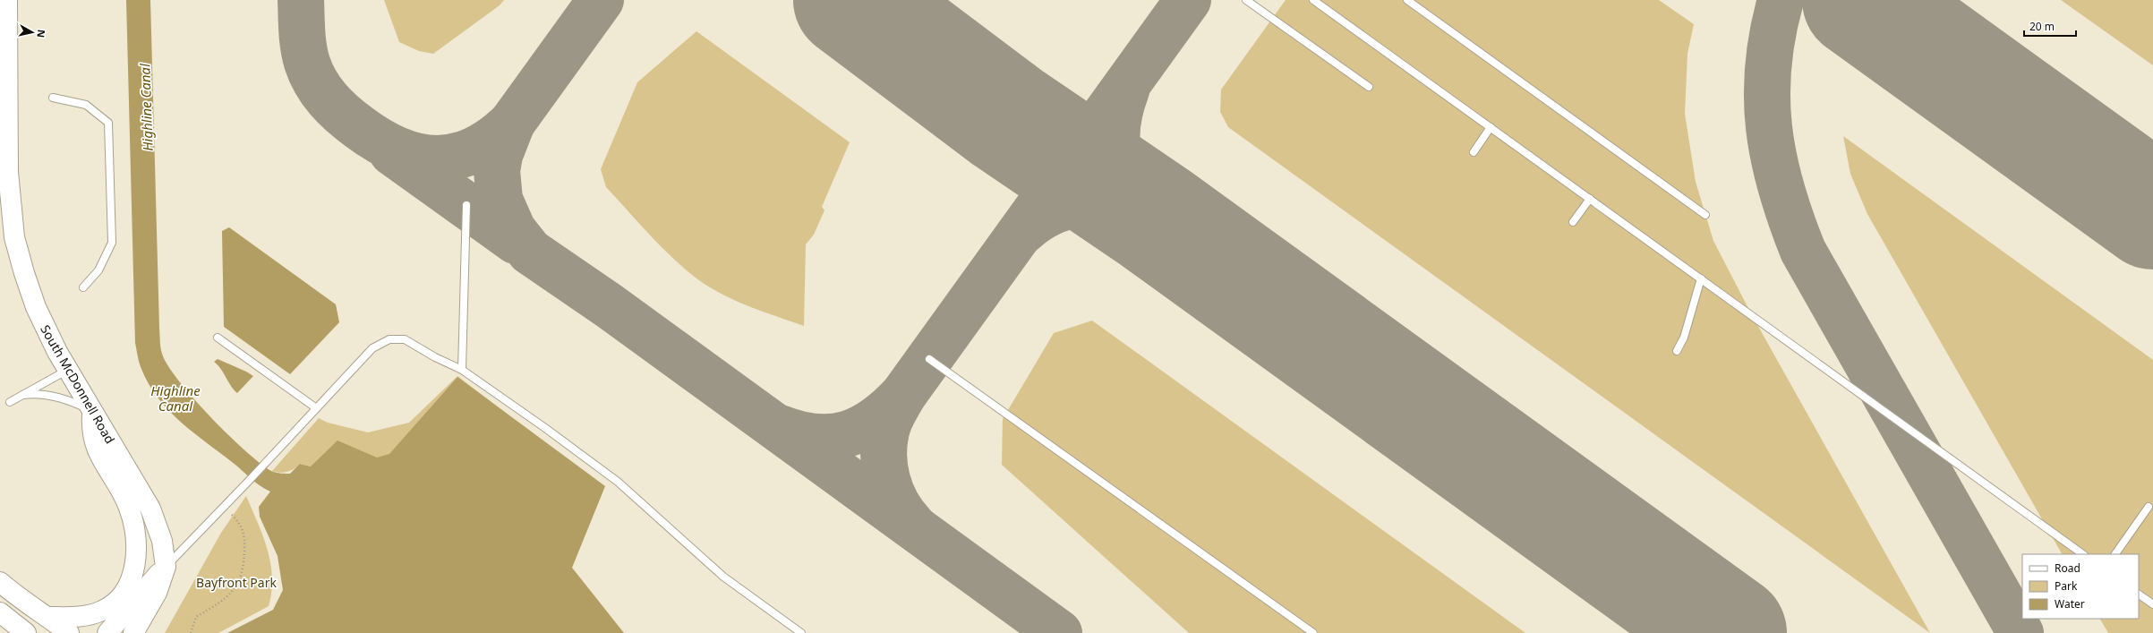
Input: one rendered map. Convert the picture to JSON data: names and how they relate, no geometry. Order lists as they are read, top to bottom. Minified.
{"streets":{"street":["South McDonnell Road"]},"water":["Highline Canal"],"parks":["Bayfront Park"],"legend":["Road","Park","Water"],"scale_bar":"20 m","north":"right"}
